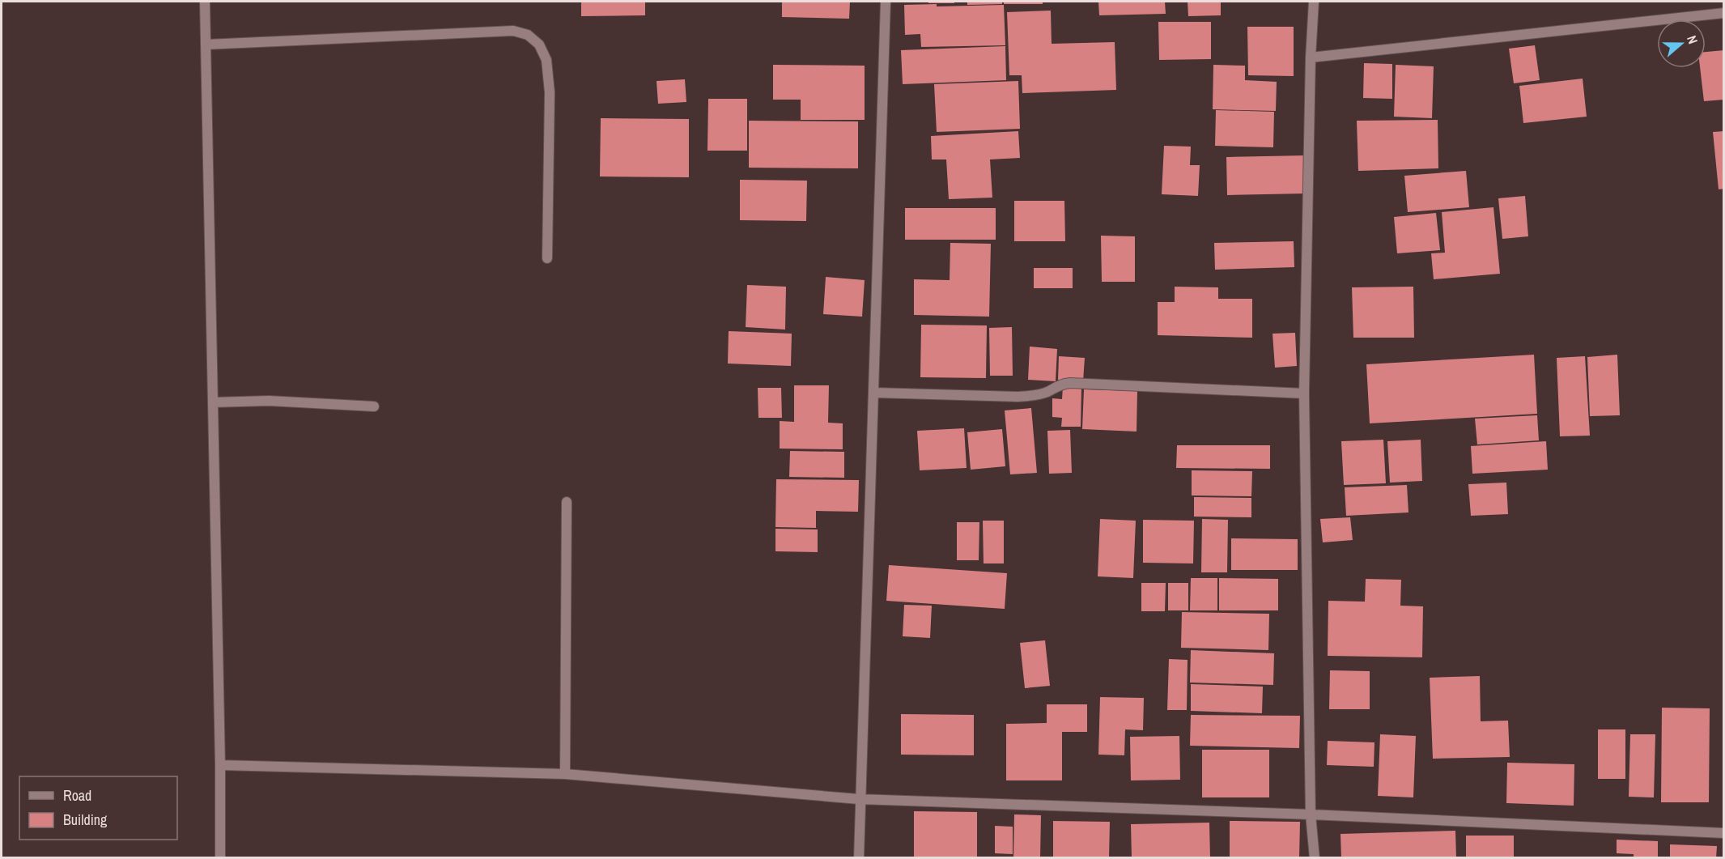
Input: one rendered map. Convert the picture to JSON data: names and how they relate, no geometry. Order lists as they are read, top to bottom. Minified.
{"legend":["Road","Building"],"north":"right"}
